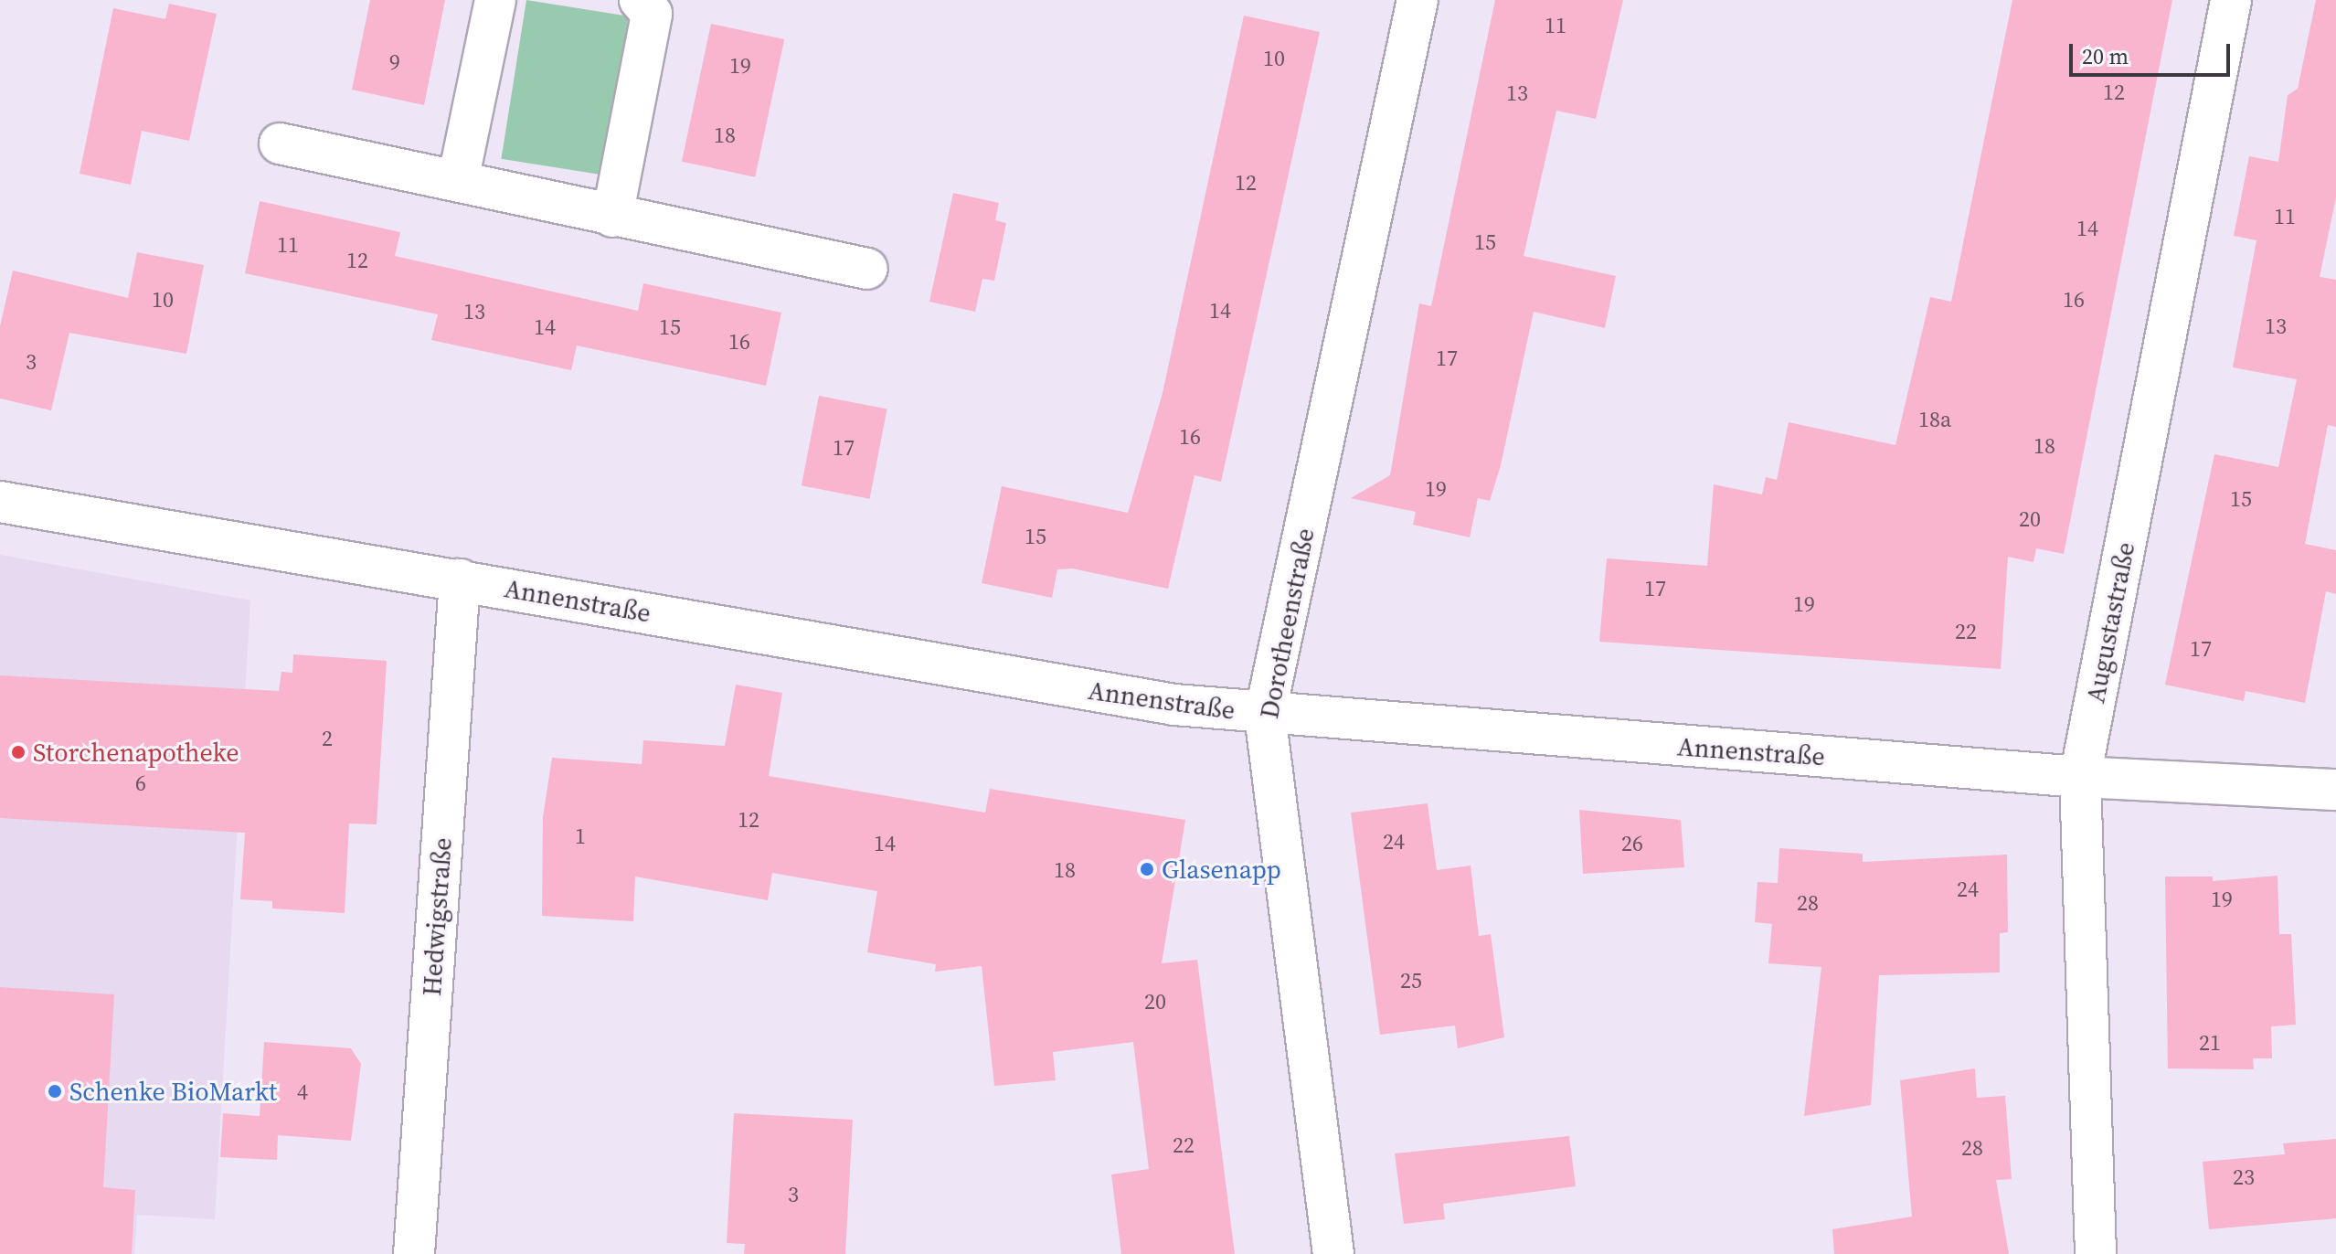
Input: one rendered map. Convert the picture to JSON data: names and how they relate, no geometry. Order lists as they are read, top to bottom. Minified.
{"streets":{"street":["Annenstraße","Augustastraße","Dorotheenstraße","Hedwigstraße"]},"crossings":[["Annenstraße","Augustastraße"],["Annenstraße","Dorotheenstraße"],["Annenstraße","Hedwigstraße"]],"places":["Storchenapotheke","Glasenapp","Schenke BioMarkt"],"house_numbers":["11","10","9","19","12","13","18","12","11","14","15","11","12","10","16","14","13","13","14","15","16","17","3","18a","16","18","17","19","15","20","15","17","19","22","17","2","6","12","1","24","14","26","18","24","19","28","25","20","21","4","22","28","23","3"],"scale_bar":"20 m"}
